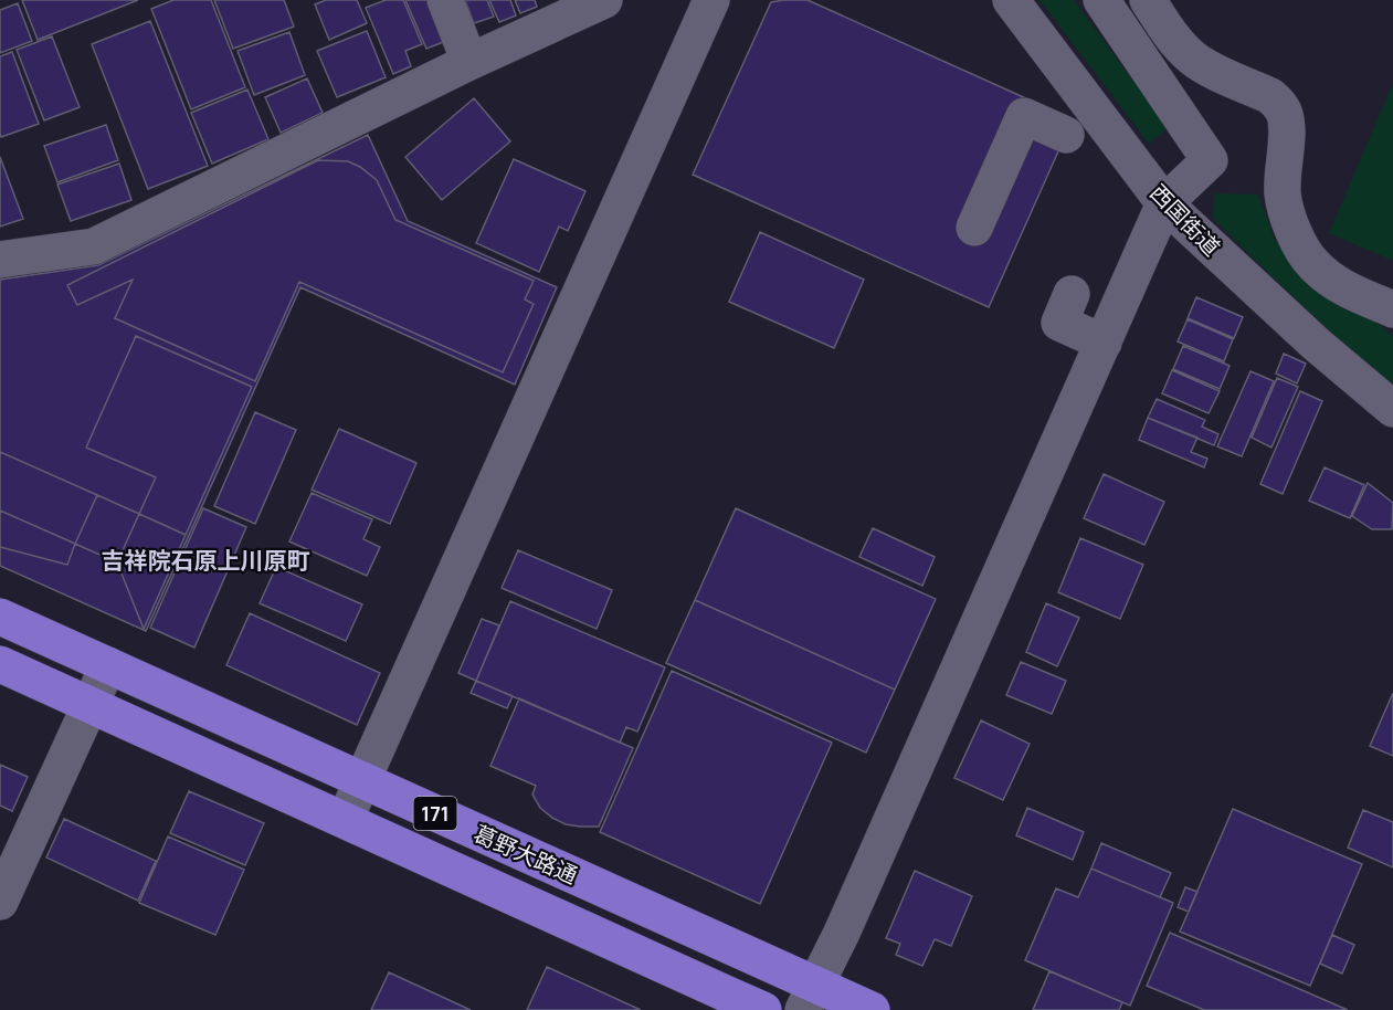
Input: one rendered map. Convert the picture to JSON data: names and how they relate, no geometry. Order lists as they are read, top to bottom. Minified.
{"streets":{"highway":["171","葛野大路通"],"street":["西国街道"]},"districts":["吉祥院石原上川原町"]}
